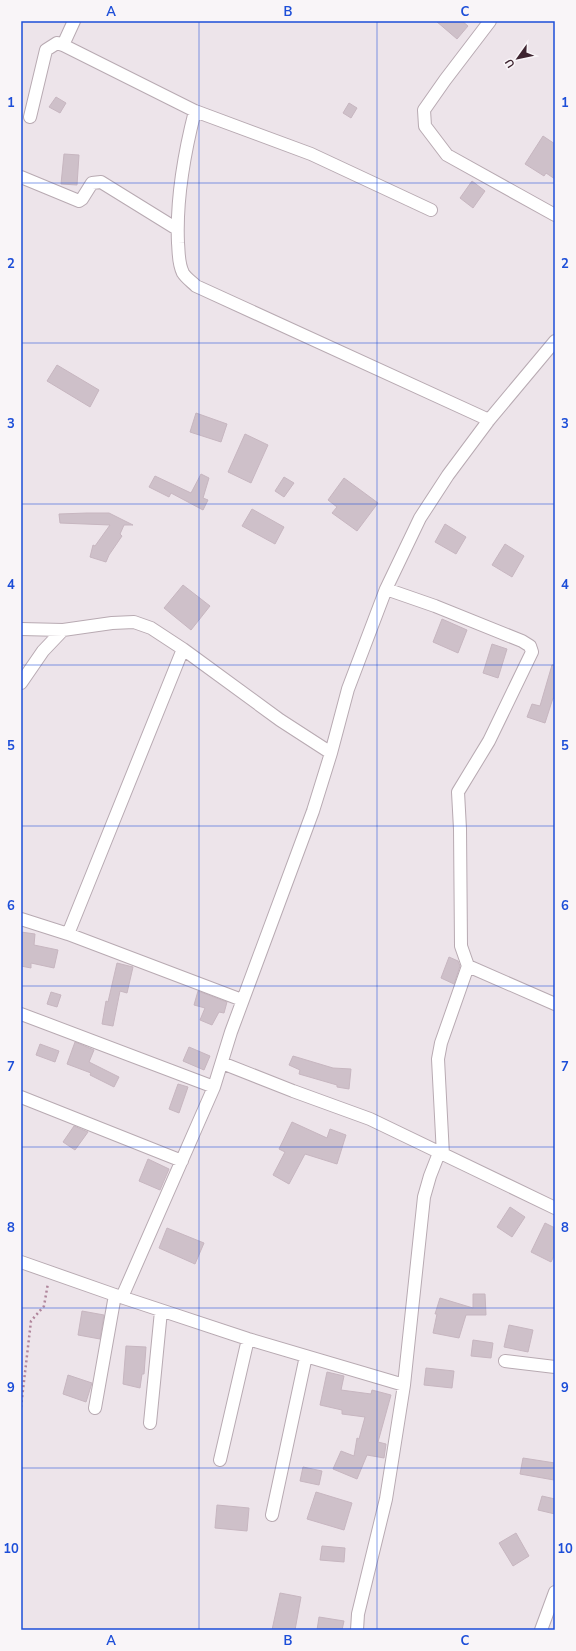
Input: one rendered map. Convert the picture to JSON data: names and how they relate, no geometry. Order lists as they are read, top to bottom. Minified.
{"north":"bottom left","grid":{"columns":["A","B","C"],"rows":["1","2","3","4","5","6","7","8","9","10"]}}
